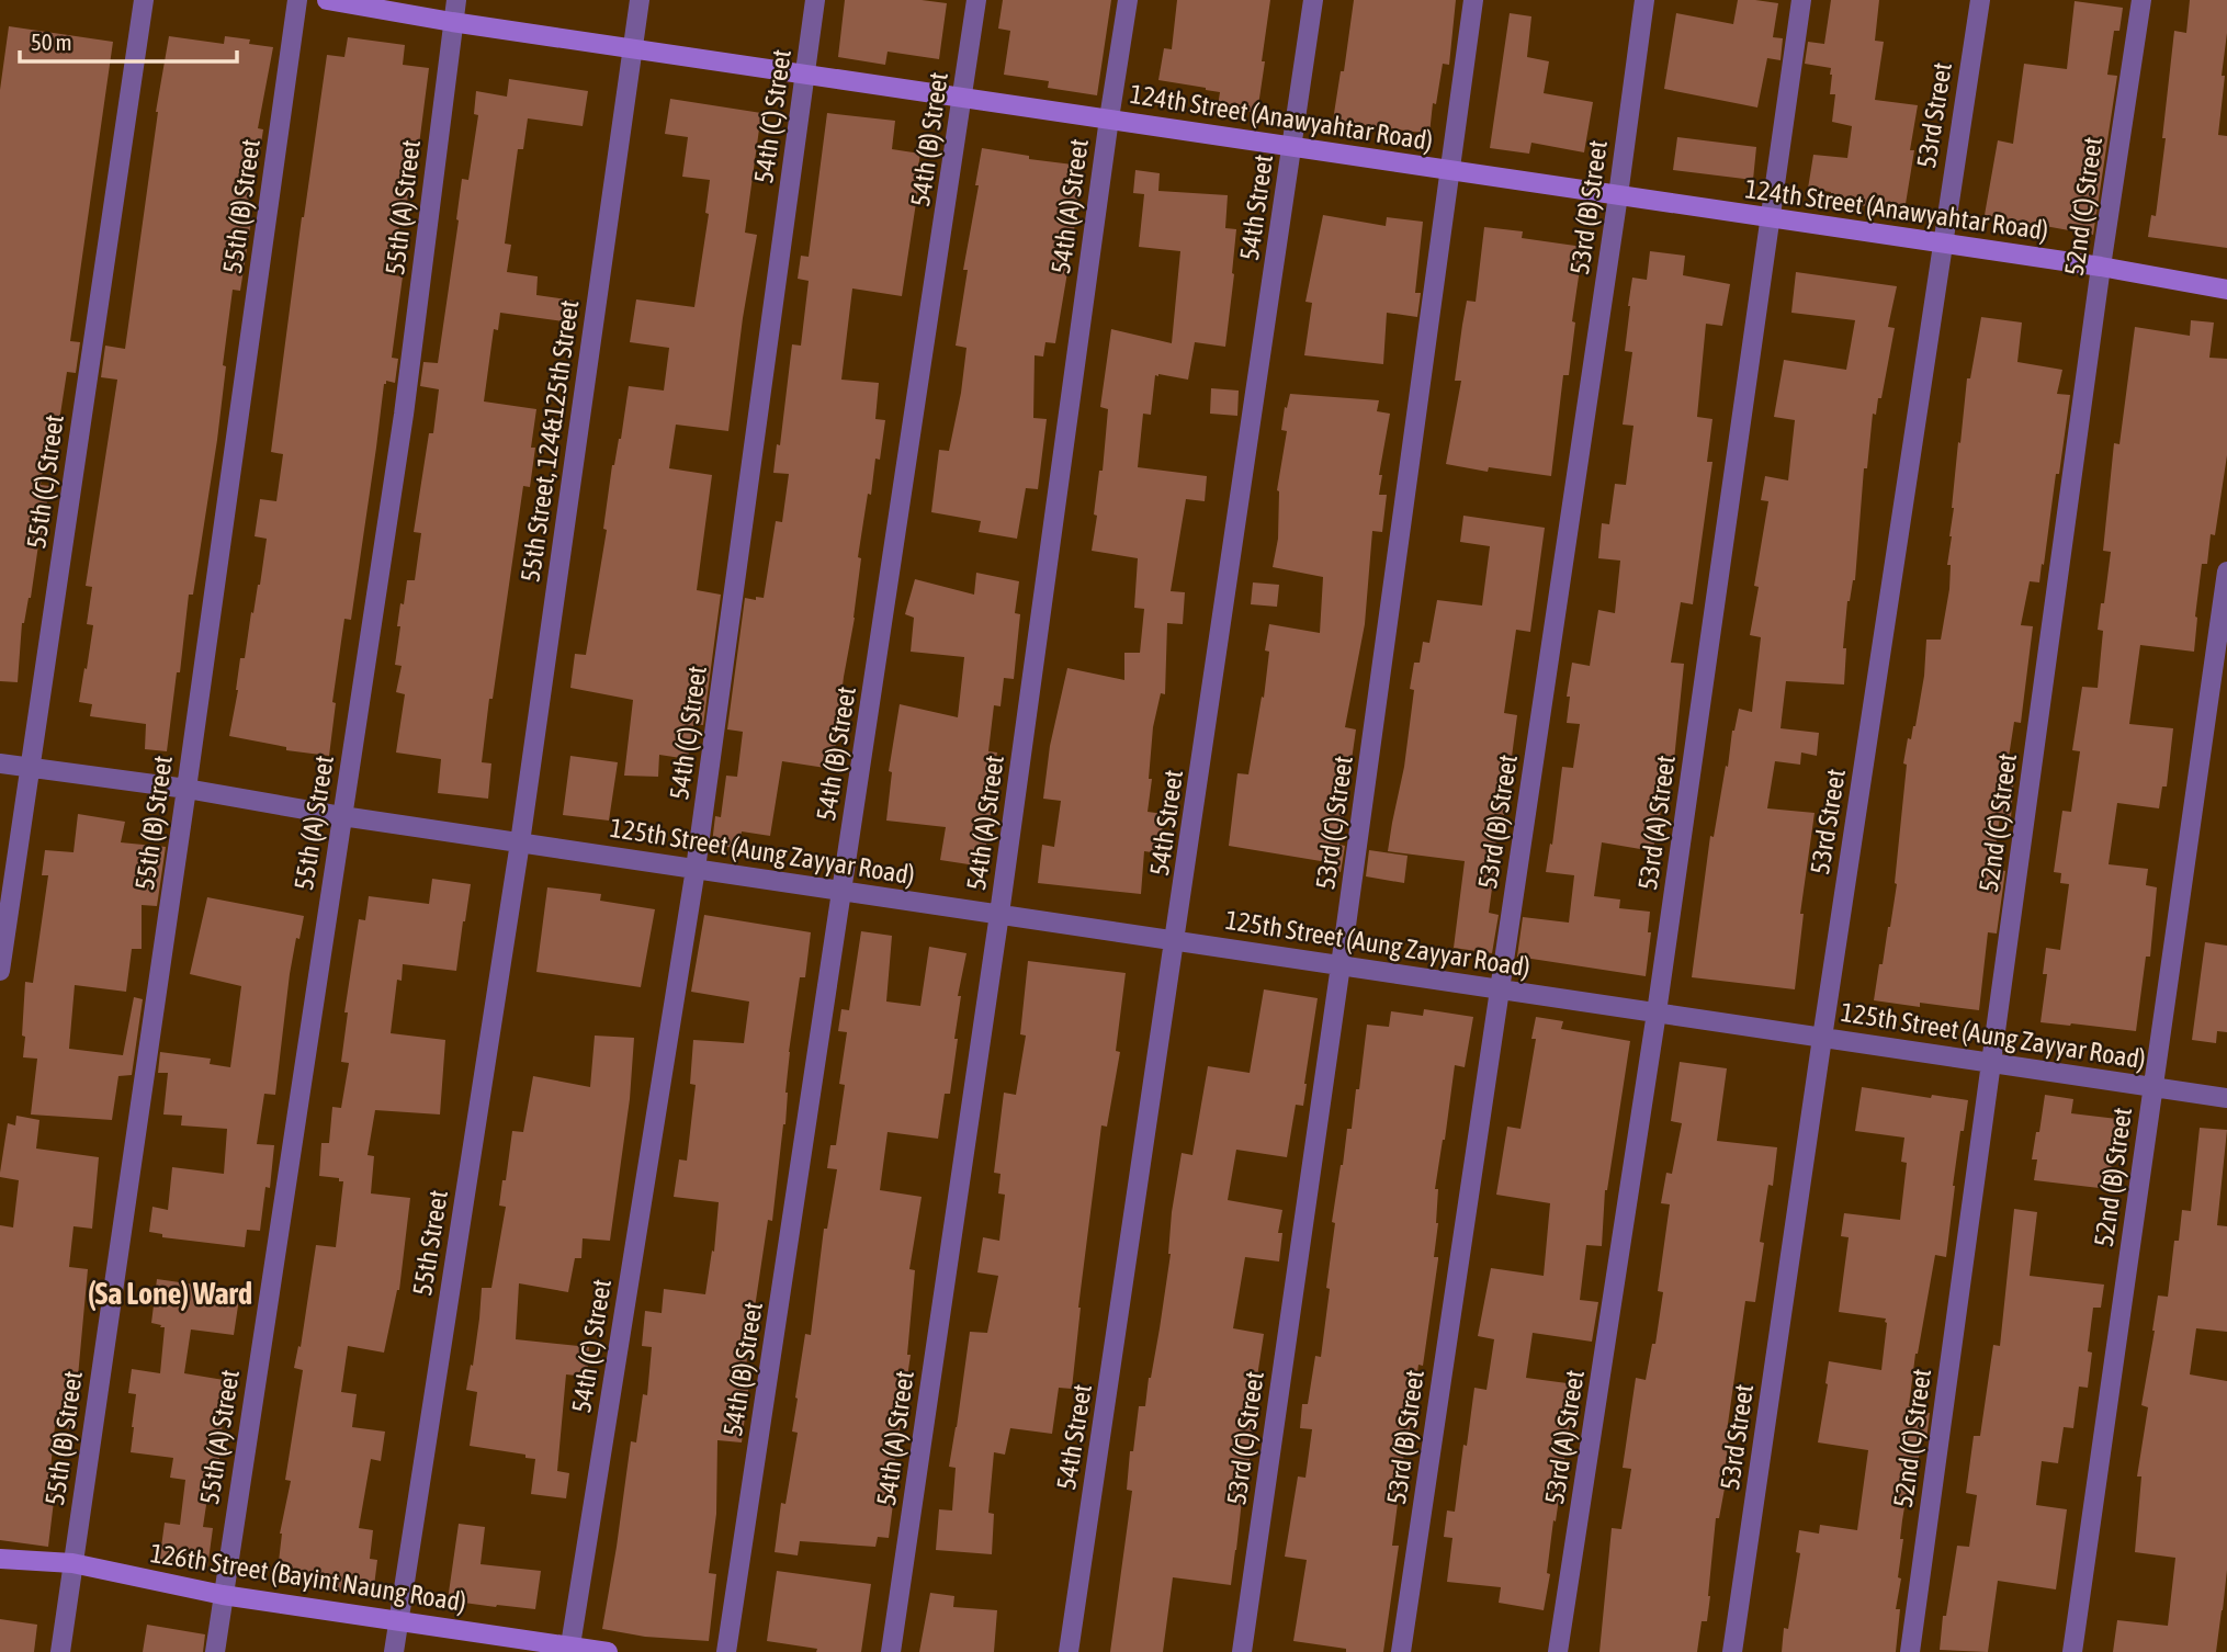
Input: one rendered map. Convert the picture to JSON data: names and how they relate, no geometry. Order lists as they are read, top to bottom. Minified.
{"streets":{"street":["53rd Street","54th (C) Street","124th Street (Anawyahtar Road)","54th (B) Street","55th (B) Street","54th (A) Street","52nd (C) Street","55th (A) Street","54th Street","53rd (B) Street","55th Street, 124&125th Street","55th (C) Street","53rd (C) Street","53rd (A) Street","125th Street (Aung Zayyar Road)","52nd (B) Street","55th Street","126th Street (Bayint Naung Road)"]},"crossings":[["53rd Street","124th Street (Anawyahtar Road)"],["53rd Street","125th Street (Aung Zayyar Road)"],["54th (C) Street","124th Street (Anawyahtar Road)"],["54th (C) Street","125th Street (Aung Zayyar Road)"],["54th (C) Street","126th Street (Bayint Naung Road)"],["124th Street (Anawyahtar Road)","54th (B) Street"],["124th Street (Anawyahtar Road)","54th (A) Street"],["124th Street (Anawyahtar Road)","52nd (C) Street"],["124th Street (Anawyahtar Road)","55th (A) Street"],["124th Street (Anawyahtar Road)","54th Street"],["124th Street (Anawyahtar Road)","53rd (B) Street"],["124th Street (Anawyahtar Road)","55th Street, 124&125th Street"],["124th Street (Anawyahtar Road)","53rd (C) Street"],["124th Street (Anawyahtar Road)","53rd (A) Street"],["54th (B) Street","125th Street (Aung Zayyar Road)"],["55th (B) Street","125th Street (Aung Zayyar Road)"],["55th (B) Street","126th Street (Bayint Naung Road)"],["54th (A) Street","125th Street (Aung Zayyar Road)"],["52nd (C) Street","125th Street (Aung Zayyar Road)"],["55th (A) Street","125th Street (Aung Zayyar Road)"],["55th (A) Street","126th Street (Bayint Naung Road)"],["54th Street","125th Street (Aung Zayyar Road)"],["53rd (B) Street","125th Street (Aung Zayyar Road)"],["55th Street, 124&125th Street","125th Street (Aung Zayyar Road)"],["55th Street, 124&125th Street","55th Street"],["55th (C) Street","125th Street (Aung Zayyar Road)"],["53rd (C) Street","125th Street (Aung Zayyar Road)"],["53rd (A) Street","125th Street (Aung Zayyar Road)"],["125th Street (Aung Zayyar Road)","52nd (B) Street"],["125th Street (Aung Zayyar Road)","55th Street"],["55th Street","126th Street (Bayint Naung Road)"]],"districts":["(Sa Lone) Ward"],"scale_bar":"50 m"}
